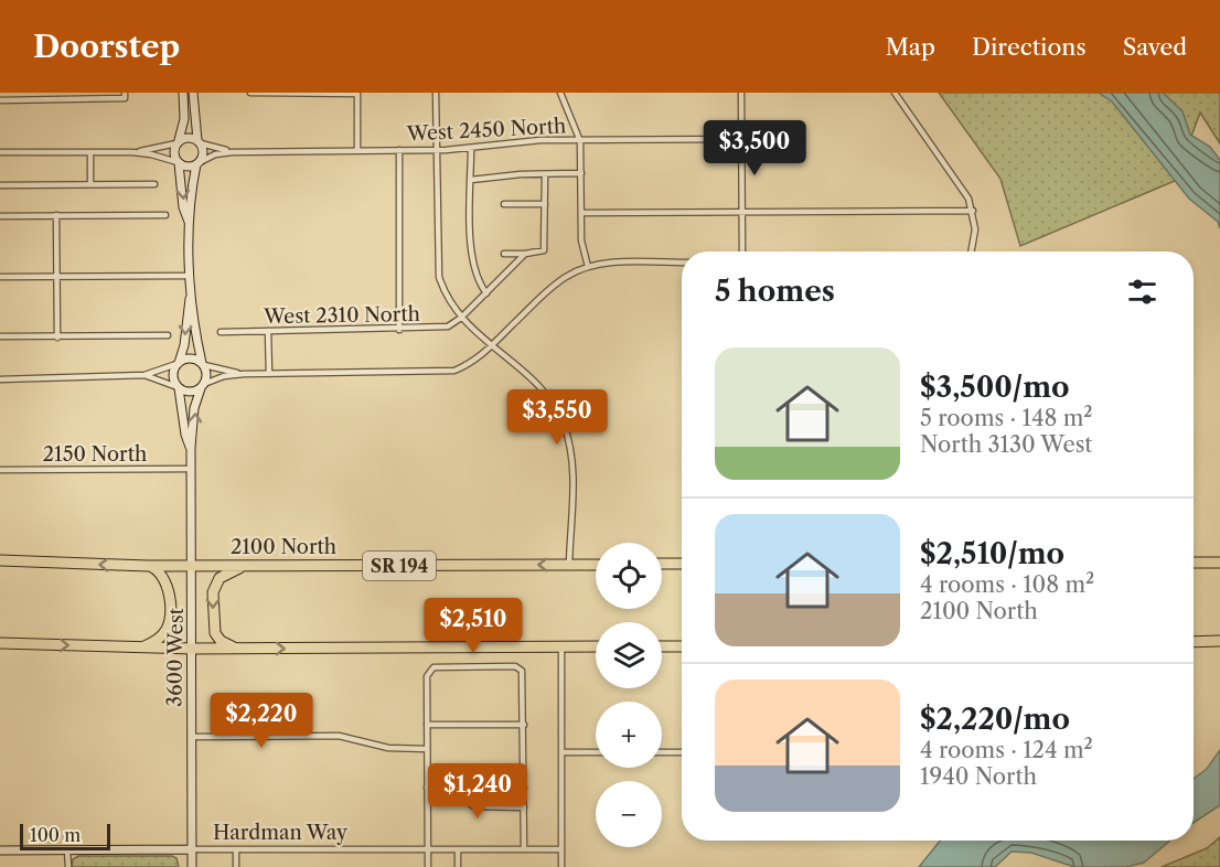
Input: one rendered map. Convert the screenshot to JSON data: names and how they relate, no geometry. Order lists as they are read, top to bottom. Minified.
{"streets":{"highway":["2100 North","SR 194"],"street":["West 2450 North","West 2310 North","2150 North","3600 West","Hardman Way"]},"crossings":[["2150 North","3600 West"],["2100 North","3600 West"],["3600 West","Hardman Way"]],"scale_bar":"100 m","page":{"header":"Doorstep","nav":["Map","Directions","Saved"],"price":["$3,500","$3,550","$2,510","$2,220","$1,240"],"heading":"5 homes","list":[{"name":"$3,500/mo","note":"5 rooms · 148 m² · North 3130 West"},{"name":"$2,510/mo","note":"4 rooms · 108 m² · 2100 North"},{"name":"$2,220/mo","note":"4 rooms · 124 m² · 1940 North"}],"map_buttons":["+","−"],"scale":"100 m"}}
